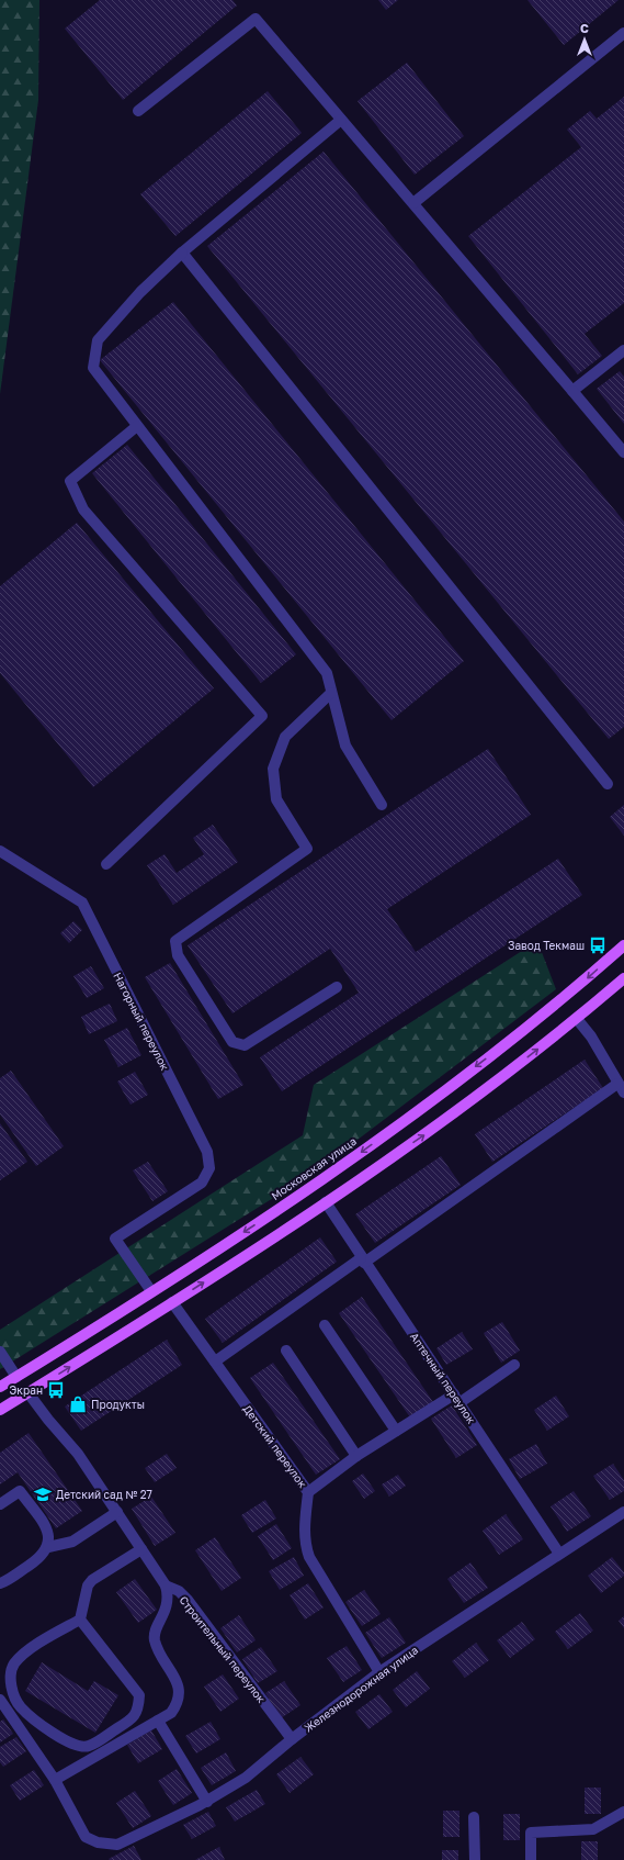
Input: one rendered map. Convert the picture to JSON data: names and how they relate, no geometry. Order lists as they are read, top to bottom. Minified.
{"streets":{"main road":["Московская улица"],"street":["Нагорный переулок","Аптечный переулок","Детский переулок","Строительный переулок","Железнодорожная улица"]},"crossings":[["Нагорный переулок","Московская улица"],["Аптечный переулок","Железнодорожная улица"],["Детский переулок","Железнодорожная улица"],["Строительный переулок","Железнодорожная улица"]],"places":{"bus stop":["Завод Текмаш","Экран"],"shop":["Продукты"],"school or university":["Детский сад № 27"]},"north":"top"}
